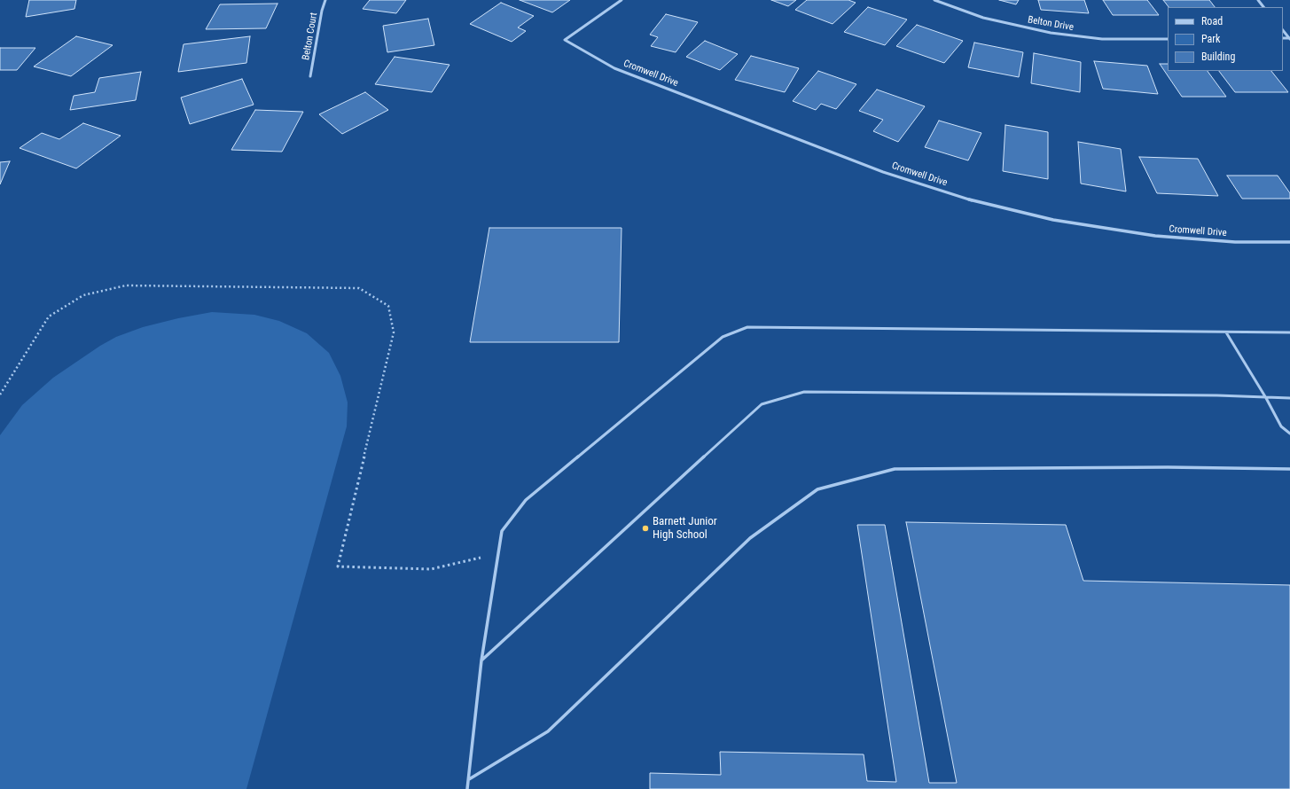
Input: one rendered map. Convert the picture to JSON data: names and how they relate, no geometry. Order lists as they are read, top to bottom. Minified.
{"streets":{"street":["Belton Drive","Belton Court","Cromwell Drive"]},"places":["Barnett Junior High School"],"legend":["Road","Park","Building"]}
